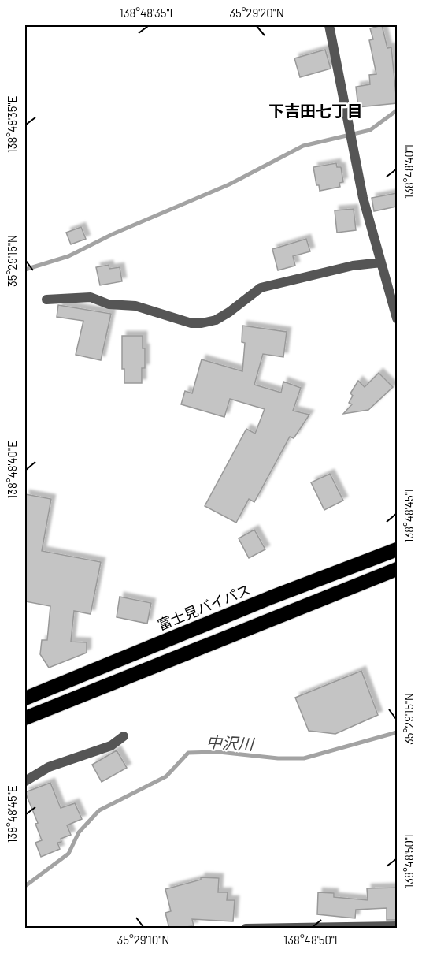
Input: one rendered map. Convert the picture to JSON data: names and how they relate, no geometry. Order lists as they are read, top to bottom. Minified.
{"streets":{"highway":["富士見バイパス"]},"districts":["下吉田七丁目"],"water":["中沢川"],"coordinates":["138°48'35\"E","35°29'20\"N","138°48'40\"E","35°29'15\"N","138°48'45\"E","138°48'50\"E","35°29'10\"N"]}
